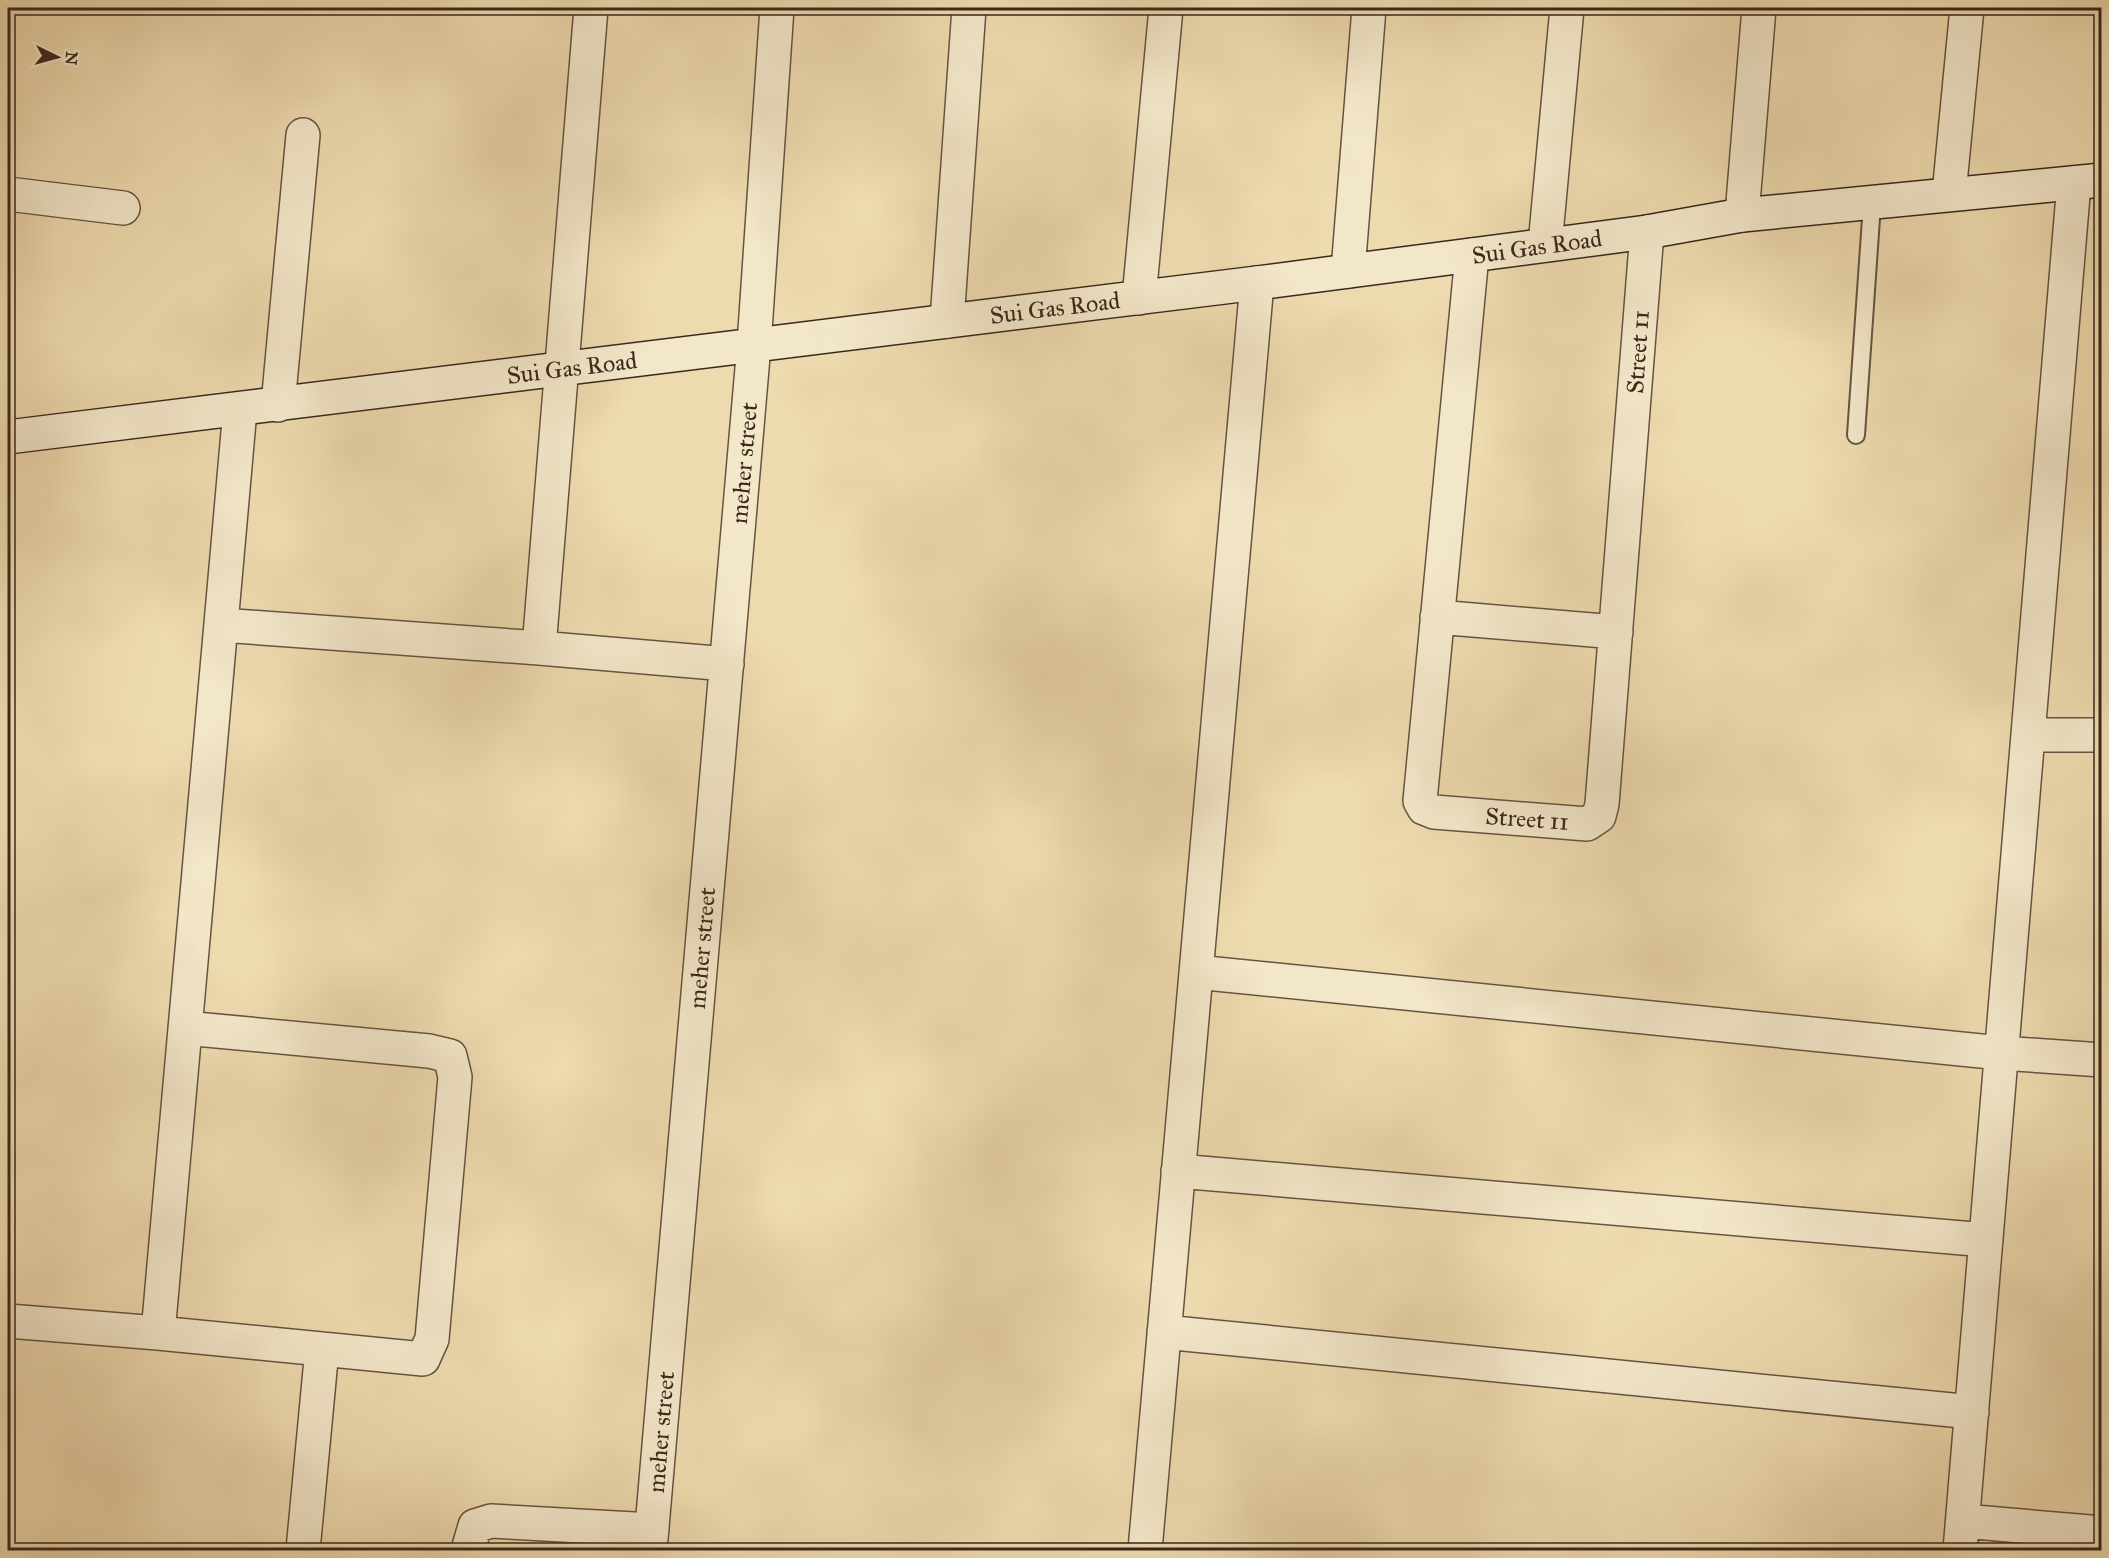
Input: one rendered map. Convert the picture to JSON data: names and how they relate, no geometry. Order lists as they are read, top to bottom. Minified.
{"streets":{"street":["Sui Gas Road","Street 11","meher street"]},"crossings":[["Sui Gas Road","Street 11"],["Sui Gas Road","meher street"]],"north":"right"}
